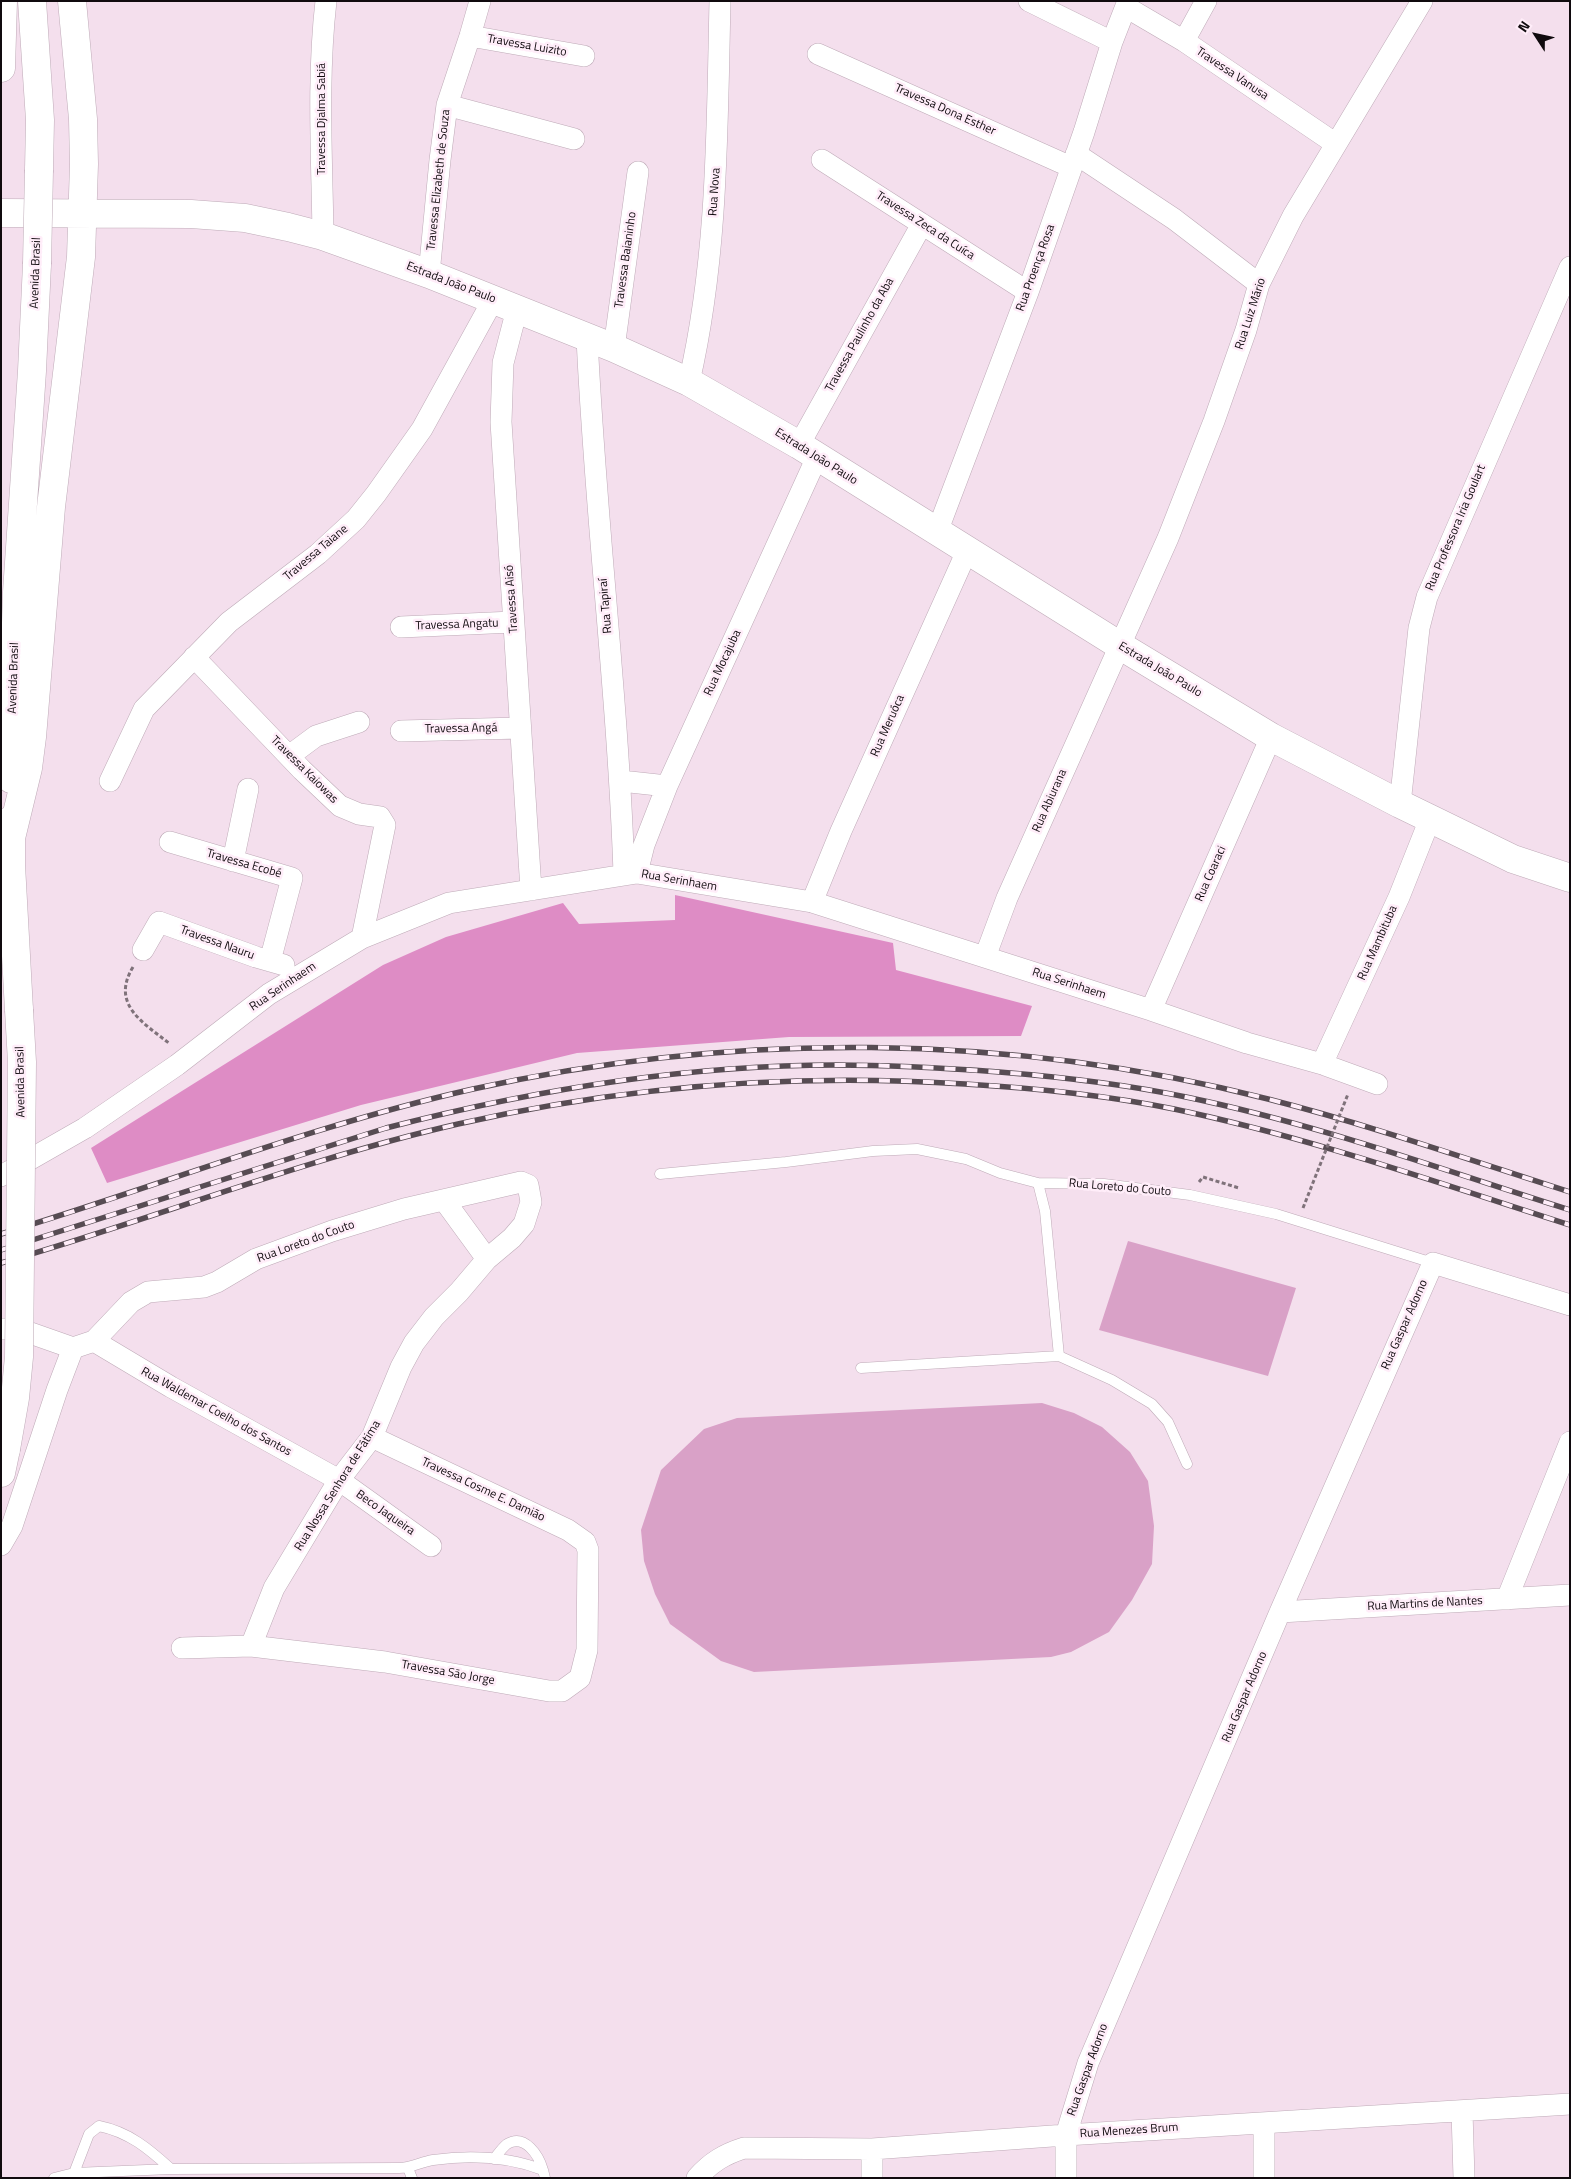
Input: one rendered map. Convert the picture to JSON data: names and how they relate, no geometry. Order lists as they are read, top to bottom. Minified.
{"streets":{"main road":["Avenida Brasil","Estrada João Paulo"],"street":["Travessa Luizito","Travessa Vanusa","Travessa Dona Esther","Travessa Djalma Sabiá","Travessa Elizabeth de Souza","Rua Nova","Travessa Zeca da Cuíca","Travessa Baianinho","Rua Proença Rosa","Rua Luiz Mário","Travessa Paulinho da Aba","Rua Professora Iria Goulart","Travessa Taiane","Travessa Aisó","Rua Tapiraí","Travessa Angatu","Rua Mocajuba","Rua Meruóca","Travessa Angá","Travessa Kaiowas","Rua Abiurana","Travessa Ecobé","Rua Coaraci","Rua Serinhaem","Travessa Nauru","Rua Mambituba","Rua Loreto do Couto","Rua Gaspar Adorno","Rua Waldemar Coelho dos Santos","Rua Nossa Senhora de Fátima","Travessa Cosme E. Damião","Beco Jaqueira","Rua Martins de Nantes","Travessa Sāo Jorge","Rua Menezes Brum"]},"crossings":[["Travessa Luizito","Travessa Elizabeth de Souza"],["Travessa Vanusa","Rua Proença Rosa"],["Travessa Vanusa","Rua Luiz Mário"],["Travessa Dona Esther","Rua Proença Rosa"],["Travessa Dona Esther","Rua Luiz Mário"],["Travessa Djalma Sabiá","Estrada João Paulo"],["Travessa Elizabeth de Souza","Estrada João Paulo"],["Rua Nova","Estrada João Paulo"],["Travessa Zeca da Cuíca","Rua Proença Rosa"],["Travessa Zeca da Cuíca","Travessa Paulinho da Aba"],["Travessa Baianinho","Estrada João Paulo"],["Rua Proença Rosa","Estrada João Paulo"],["Estrada João Paulo","Rua Luiz Mário"],["Estrada João Paulo","Travessa Paulinho da Aba"],["Estrada João Paulo","Rua Professora Iria Goulart"],["Estrada João Paulo","Travessa Taiane"],["Estrada João Paulo","Travessa Aisó"],["Estrada João Paulo","Rua Tapiraí"],["Estrada João Paulo","Rua Mocajuba"],["Estrada João Paulo","Rua Meruóca"],["Estrada João Paulo","Rua Abiurana"],["Estrada João Paulo","Rua Coaraci"],["Estrada João Paulo","Rua Mambituba"],["Rua Luiz Mário","Rua Abiurana"],["Travessa Paulinho da Aba","Rua Mocajuba"],["Travessa Taiane","Travessa Aisó"],["Travessa Taiane","Travessa Kaiowas"],["Travessa Aisó","Travessa Angatu"],["Travessa Aisó","Travessa Angá"],["Travessa Aisó","Rua Serinhaem"],["Rua Tapiraí","Rua Mocajuba"],["Rua Tapiraí","Rua Serinhaem"],["Rua Mocajuba","Rua Serinhaem"],["Rua Meruóca","Rua Serinhaem"],["Travessa Kaiowas","Rua Serinhaem"],["Rua Abiurana","Rua Serinhaem"],["Travessa Ecobé","Travessa Nauru"],["Rua Coaraci","Rua Serinhaem"],["Rua Serinhaem","Travessa Nauru"],["Rua Serinhaem","Rua Mambituba"],["Rua Loreto do Couto","Rua Gaspar Adorno"],["Rua Loreto do Couto","Rua Waldemar Coelho dos Santos"],["Rua Loreto do Couto","Rua Nossa Senhora de Fátima"],["Rua Gaspar Adorno","Rua Martins de Nantes"],["Rua Gaspar Adorno","Rua Menezes Brum"],["Rua Waldemar Coelho dos Santos","Rua Nossa Senhora de Fátima"],["Rua Waldemar Coelho dos Santos","Beco Jaqueira"],["Rua Nossa Senhora de Fátima","Travessa Cosme E. Damião"],["Rua Nossa Senhora de Fátima","Beco Jaqueira"],["Rua Nossa Senhora de Fátima","Travessa Sāo Jorge"],["Travessa Cosme E. Damião","Travessa Sāo Jorge"]],"north":"top left"}
